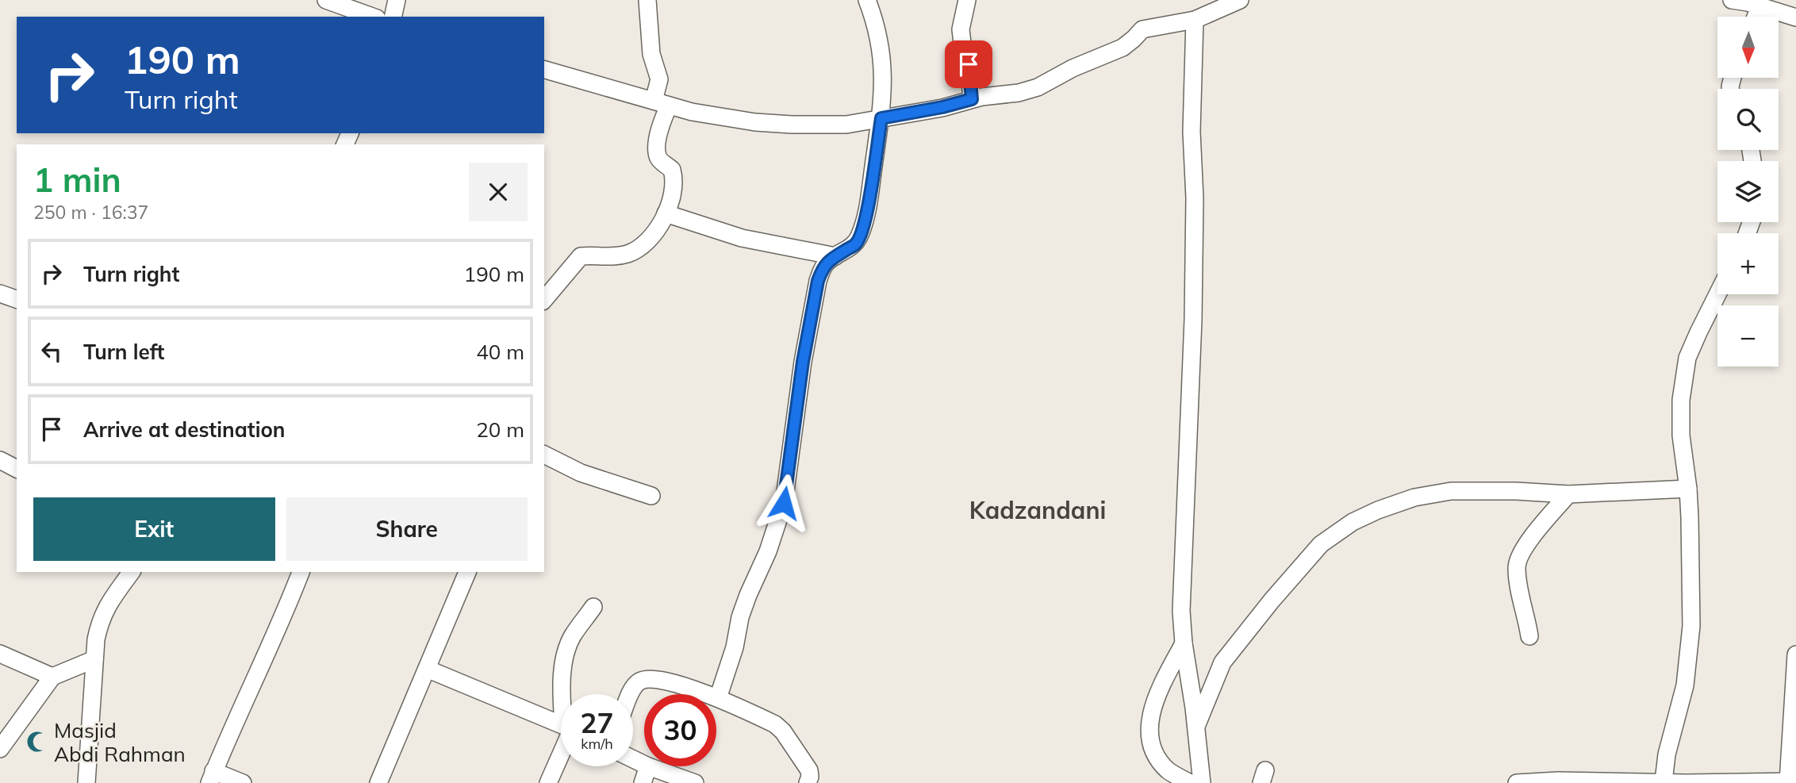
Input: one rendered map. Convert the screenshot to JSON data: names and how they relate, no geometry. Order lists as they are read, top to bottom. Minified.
{"districts":["Kadzandani"],"places":{"mosque":["Masjid Abdi Rahman"]},"north":"bottom","page":{"map_buttons":["+","−"],"turn":["190 m","Turn right"],"heading":["1 min","250 m · 16:37"],"list":[{"name":"Turn right","value":"190 m"},{"name":"Turn left","value":"40 m"},{"name":"Arrive at destination","value":"20 m"}],"buttons":["Exit","Share"],"speed":"27 km/h","limit":"30"}}
